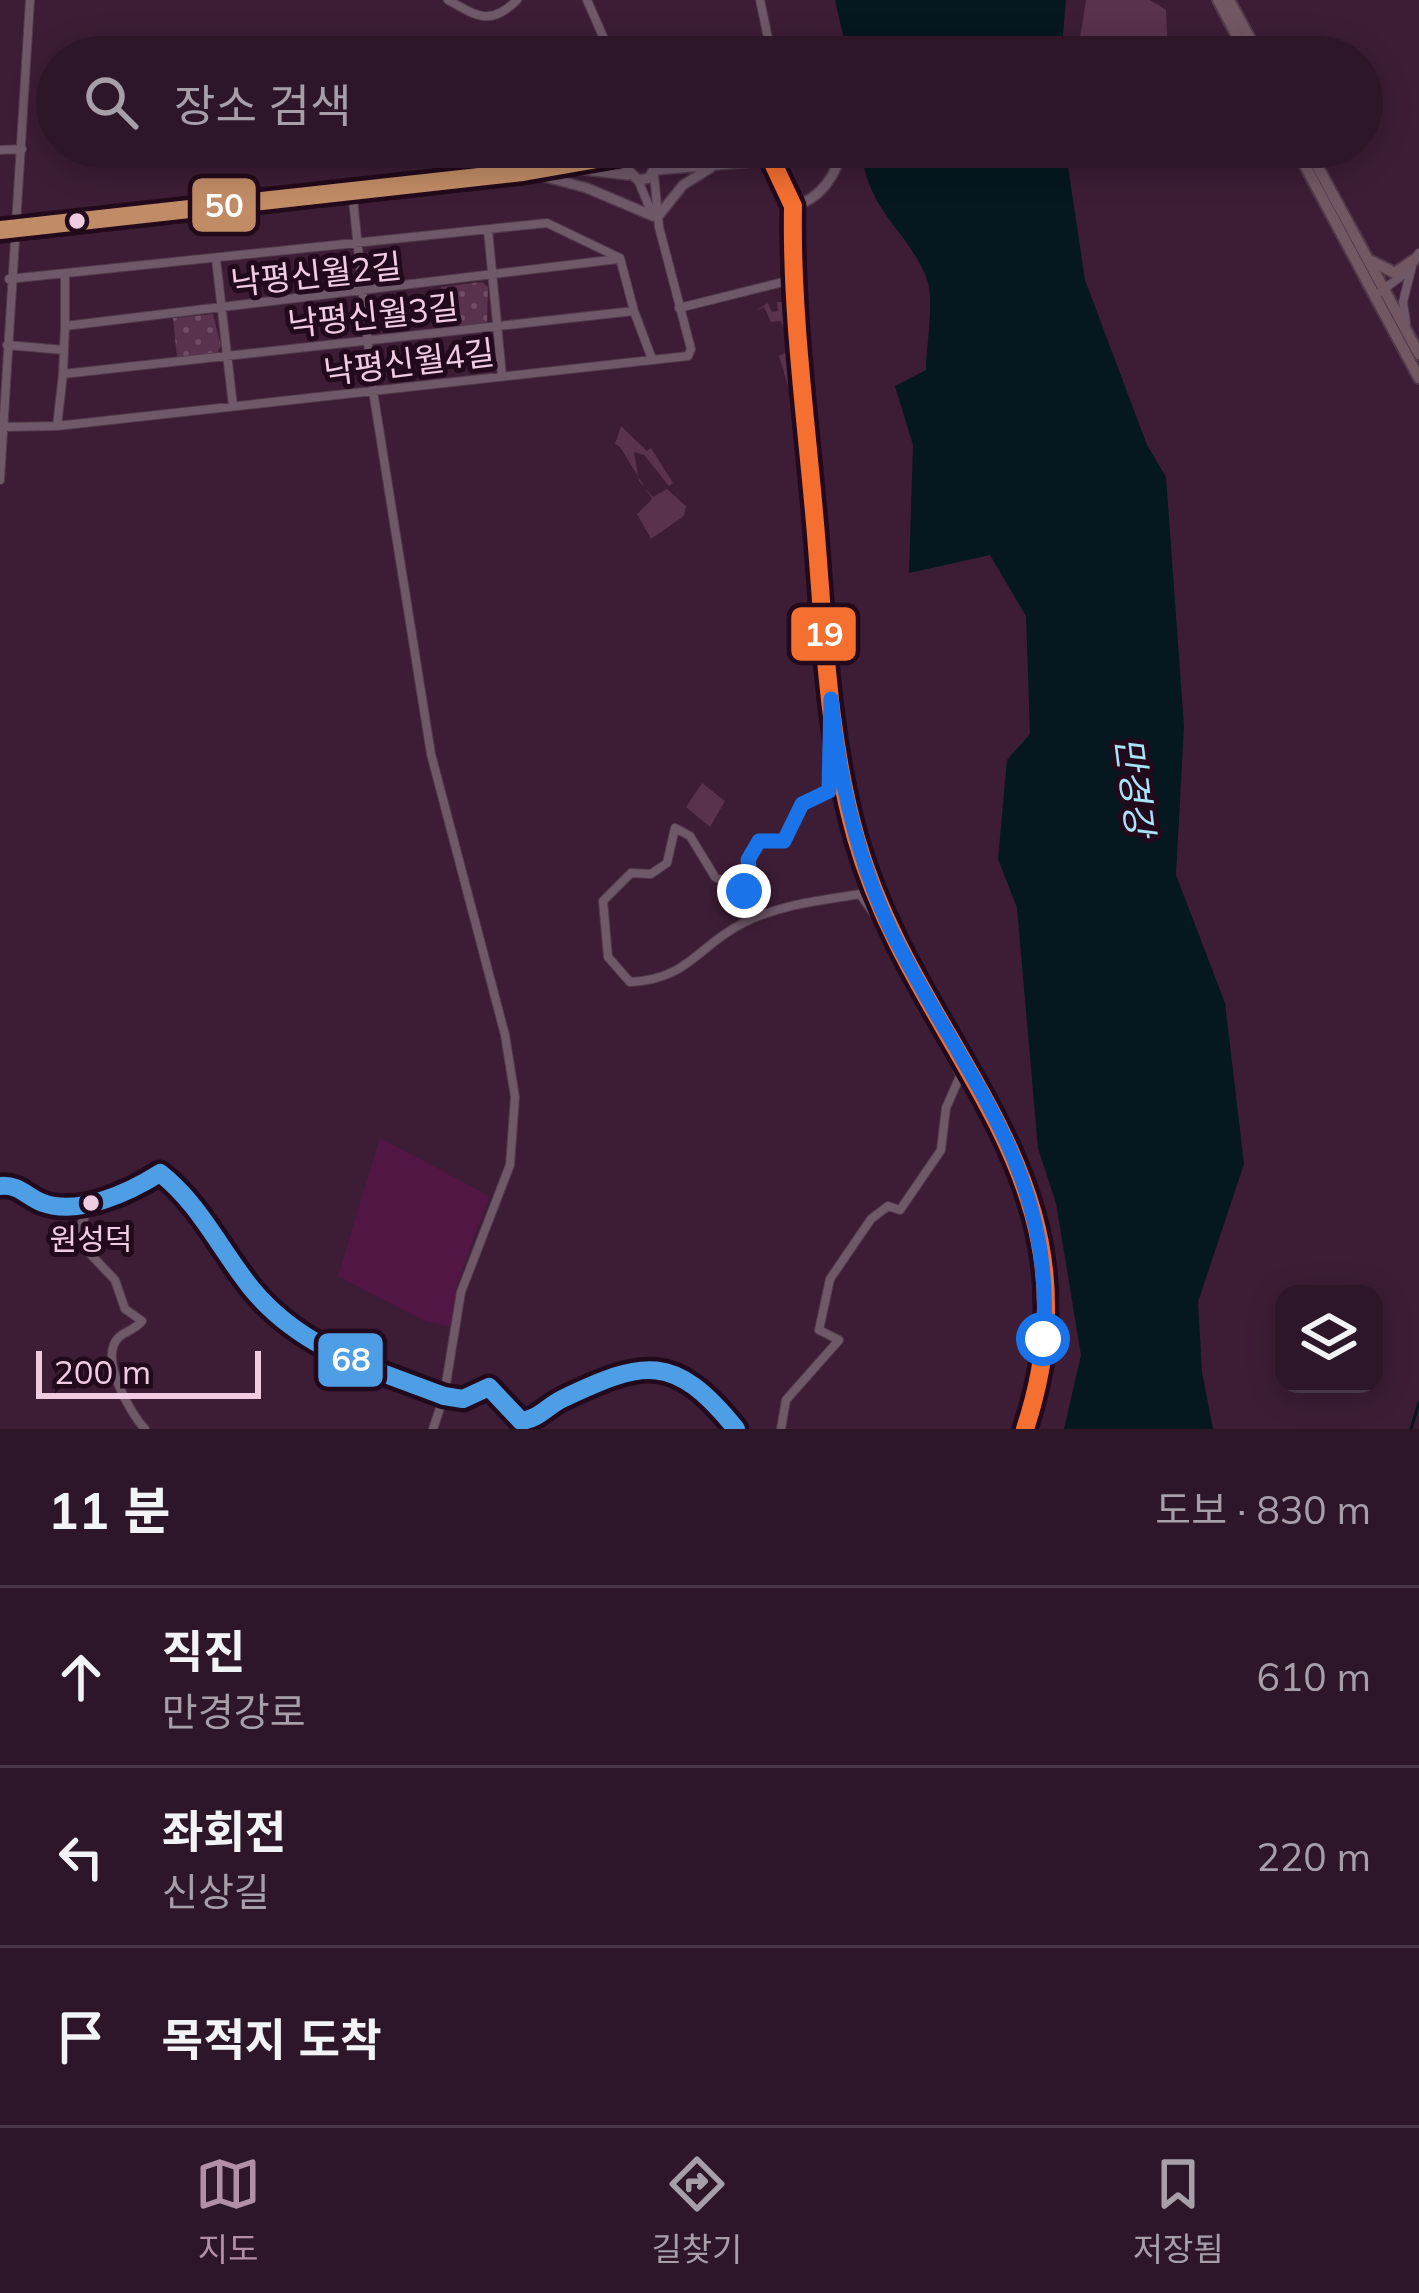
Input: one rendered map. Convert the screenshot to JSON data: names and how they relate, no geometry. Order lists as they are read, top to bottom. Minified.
{"streets":{"street":["낙평신월2길","낙평신월3길","낙평신월4길"]},"water":["만경강"],"places":["원성덕"],"lines":["transit line 19","transit line 50","transit line 68"],"scale_bar":"200 m","page":{"search":"장소 검색","scale":"200 m","heading":["11 분","도보 · 830 m"],"list":[["직진","만경강로","610 m"],["좌회전","신상길","220 m"],"목적지 도착"],"nav":["지도","길찾기","저장됨"]}}
